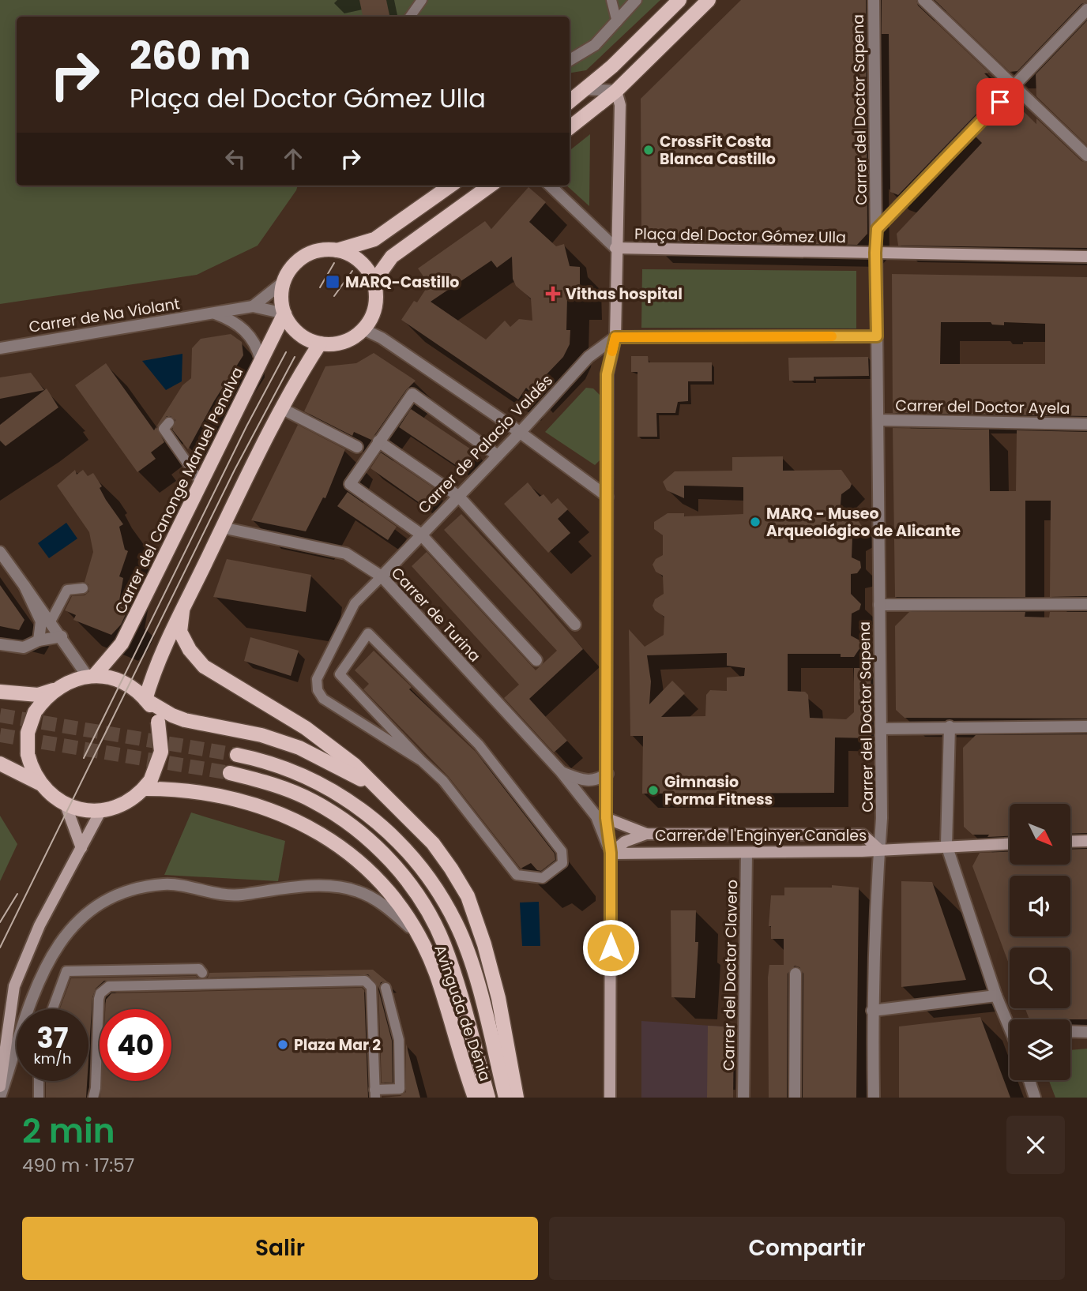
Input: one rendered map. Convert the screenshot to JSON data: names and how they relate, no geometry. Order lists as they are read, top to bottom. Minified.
{"streets":{"main road":["Carrer del Canonge Manuel Penalva","Avinguda de Dénia"],"street":["Carrer del Doctor Sapena","Plaça del Doctor Gómez Ulla","Carrer de Na Violant","Carrer del Doctor Ayela","Carrer de Palacio Valdés","Carrer de Turina","Carrer de l'Enginyer Canales","Carrer del Doctor Clavero"]},"crossings":[["Carrer del Doctor Sapena","Plaça del Doctor Gómez Ulla"],["Carrer del Doctor Sapena","Carrer del Doctor Ayela"],["Carrer del Doctor Sapena","Carrer de l'Enginyer Canales"],["Plaça del Doctor Gómez Ulla","Carrer de Palacio Valdés"],["Plaça del Doctor Gómez Ulla","Carrer de Turina"],["Plaça del Doctor Gómez Ulla","Carrer de l'Enginyer Canales"],["Carrer de Na Violant","Carrer del Canonge Manuel Penalva"],["Carrer de Palacio Valdés","Carrer de Turina"],["Carrer del Canonge Manuel Penalva","Avinguda de Dénia"],["Carrer de Turina","Carrer de l'Enginyer Canales"],["Carrer de l'Enginyer Canales","Carrer del Doctor Clavero"]],"places":{"other":["CrossFit Costa Blanca Castillo","MARQ - Museo Arqueológico de Alicante","Gimnasio Forma Fitness","Plaza Mar 2"],"transit":["MARQ-Castillo"],"health":["Vithas hospital"]},"north":"bottom right","page":{"turn":["260 m","Plaça del Doctor Gómez Ulla"],"speed":"37 km/h","limit":"40","heading":["2 min","490 m · 17:57"],"buttons":["Salir","Compartir"]}}
